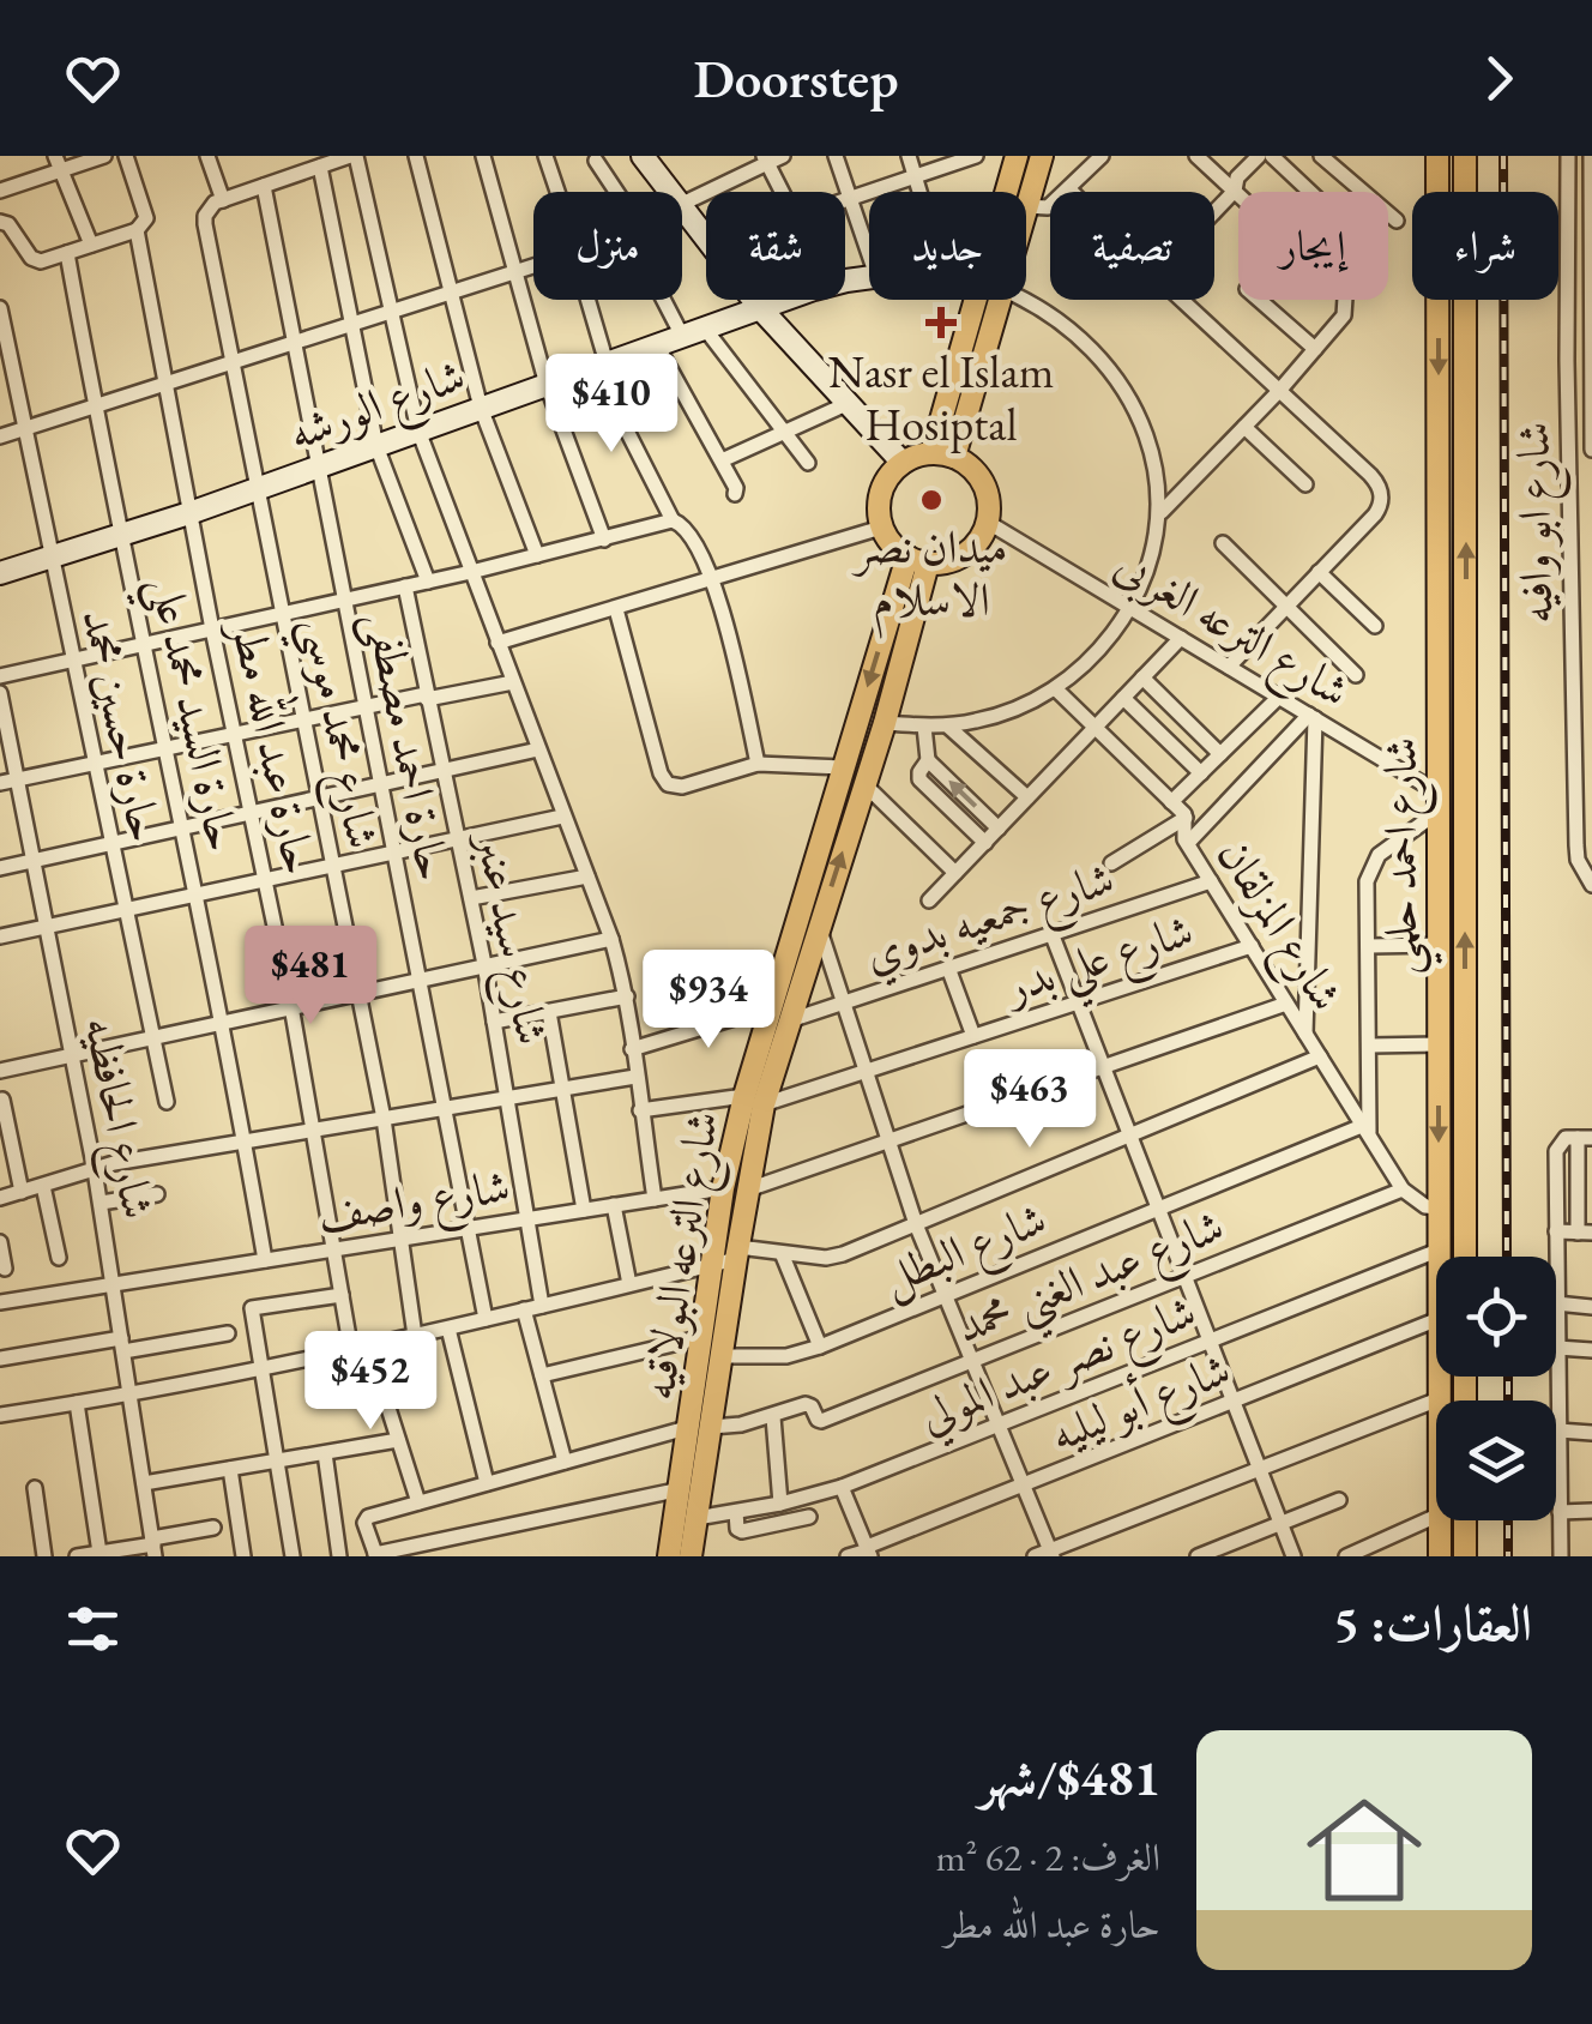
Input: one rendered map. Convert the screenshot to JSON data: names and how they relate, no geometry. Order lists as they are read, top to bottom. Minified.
{"streets":{"main road":["شارع احمد حلمي","شارع الترعه البولاقيه"],"street":["شارع الورشه","شارع ابو وافيه","شارع الترعه الغربى","حارة السيد محمد علي","حارة حسين محمد","شارع محمد موسي","حارة احمد مصطفى","حارة عبد الله مطر","شارع جمعيه بدوي","شارع المزلقان","شارع سيد عنبر","شارع علي بدر","شارع الحافظيه","شارع واصف","شارع البطل","شارع عبد الغني محمد","شارع نصر عبد المولي","شارع أبو ليليه"]},"crossings":[["شارع الورشه","حارة السيد محمد علي"],["شارع الورشه","حارة حسين محمد"],["شارع الورشه","شارع محمد موسي"],["شارع الورشه","حارة احمد مصطفى"],["شارع الورشه","حارة عبد الله مطر"],["شارع الترعه الغربى","شارع احمد حلمي"],["شارع الترعه الغربى","شارع الترعه البولاقيه"],["حارة السيد محمد علي","شارع واصف"],["شارع محمد موسي","شارع واصف"],["حارة احمد مصطفى","شارع واصف"],["حارة عبد الله مطر","شارع واصف"],["شارع احمد حلمي","شارع نصر عبد المولي"],["شارع جمعيه بدوي","شارع المزلقان"],["شارع جمعيه بدوي","شارع الترعه البولاقيه"],["شارع المزلقان","شارع علي بدر"],["شارع المزلقان","شارع البطل"],["شارع المزلقان","شارع عبد الغني محمد"],["شارع سيد عنبر","شارع واصف"],["شارع علي بدر","شارع الترعه البولاقيه"],["شارع الحافظيه","شارع واصف"],["شارع واصف","شارع الترعه البولاقيه"],["شارع البطل","شارع الترعه البولاقيه"],["شارع الترعه البولاقيه","شارع نصر عبد المولي"]],"places":{"health":["Nasr el Islam Hosiptal"],"other":["ميدان نصر الاسلام"]},"page":{"header":"Doorstep","chip":["شراء","إيجار","تصفية","جديد","شقة","منزل"],"price":["$410","$481","$934","$463","$452"],"heading":"العقارات: 5","list":[{"name":"$481/شهر","note":"الغرف: 2 · 62 m² · حارة عبد الله مطر"}]}}
